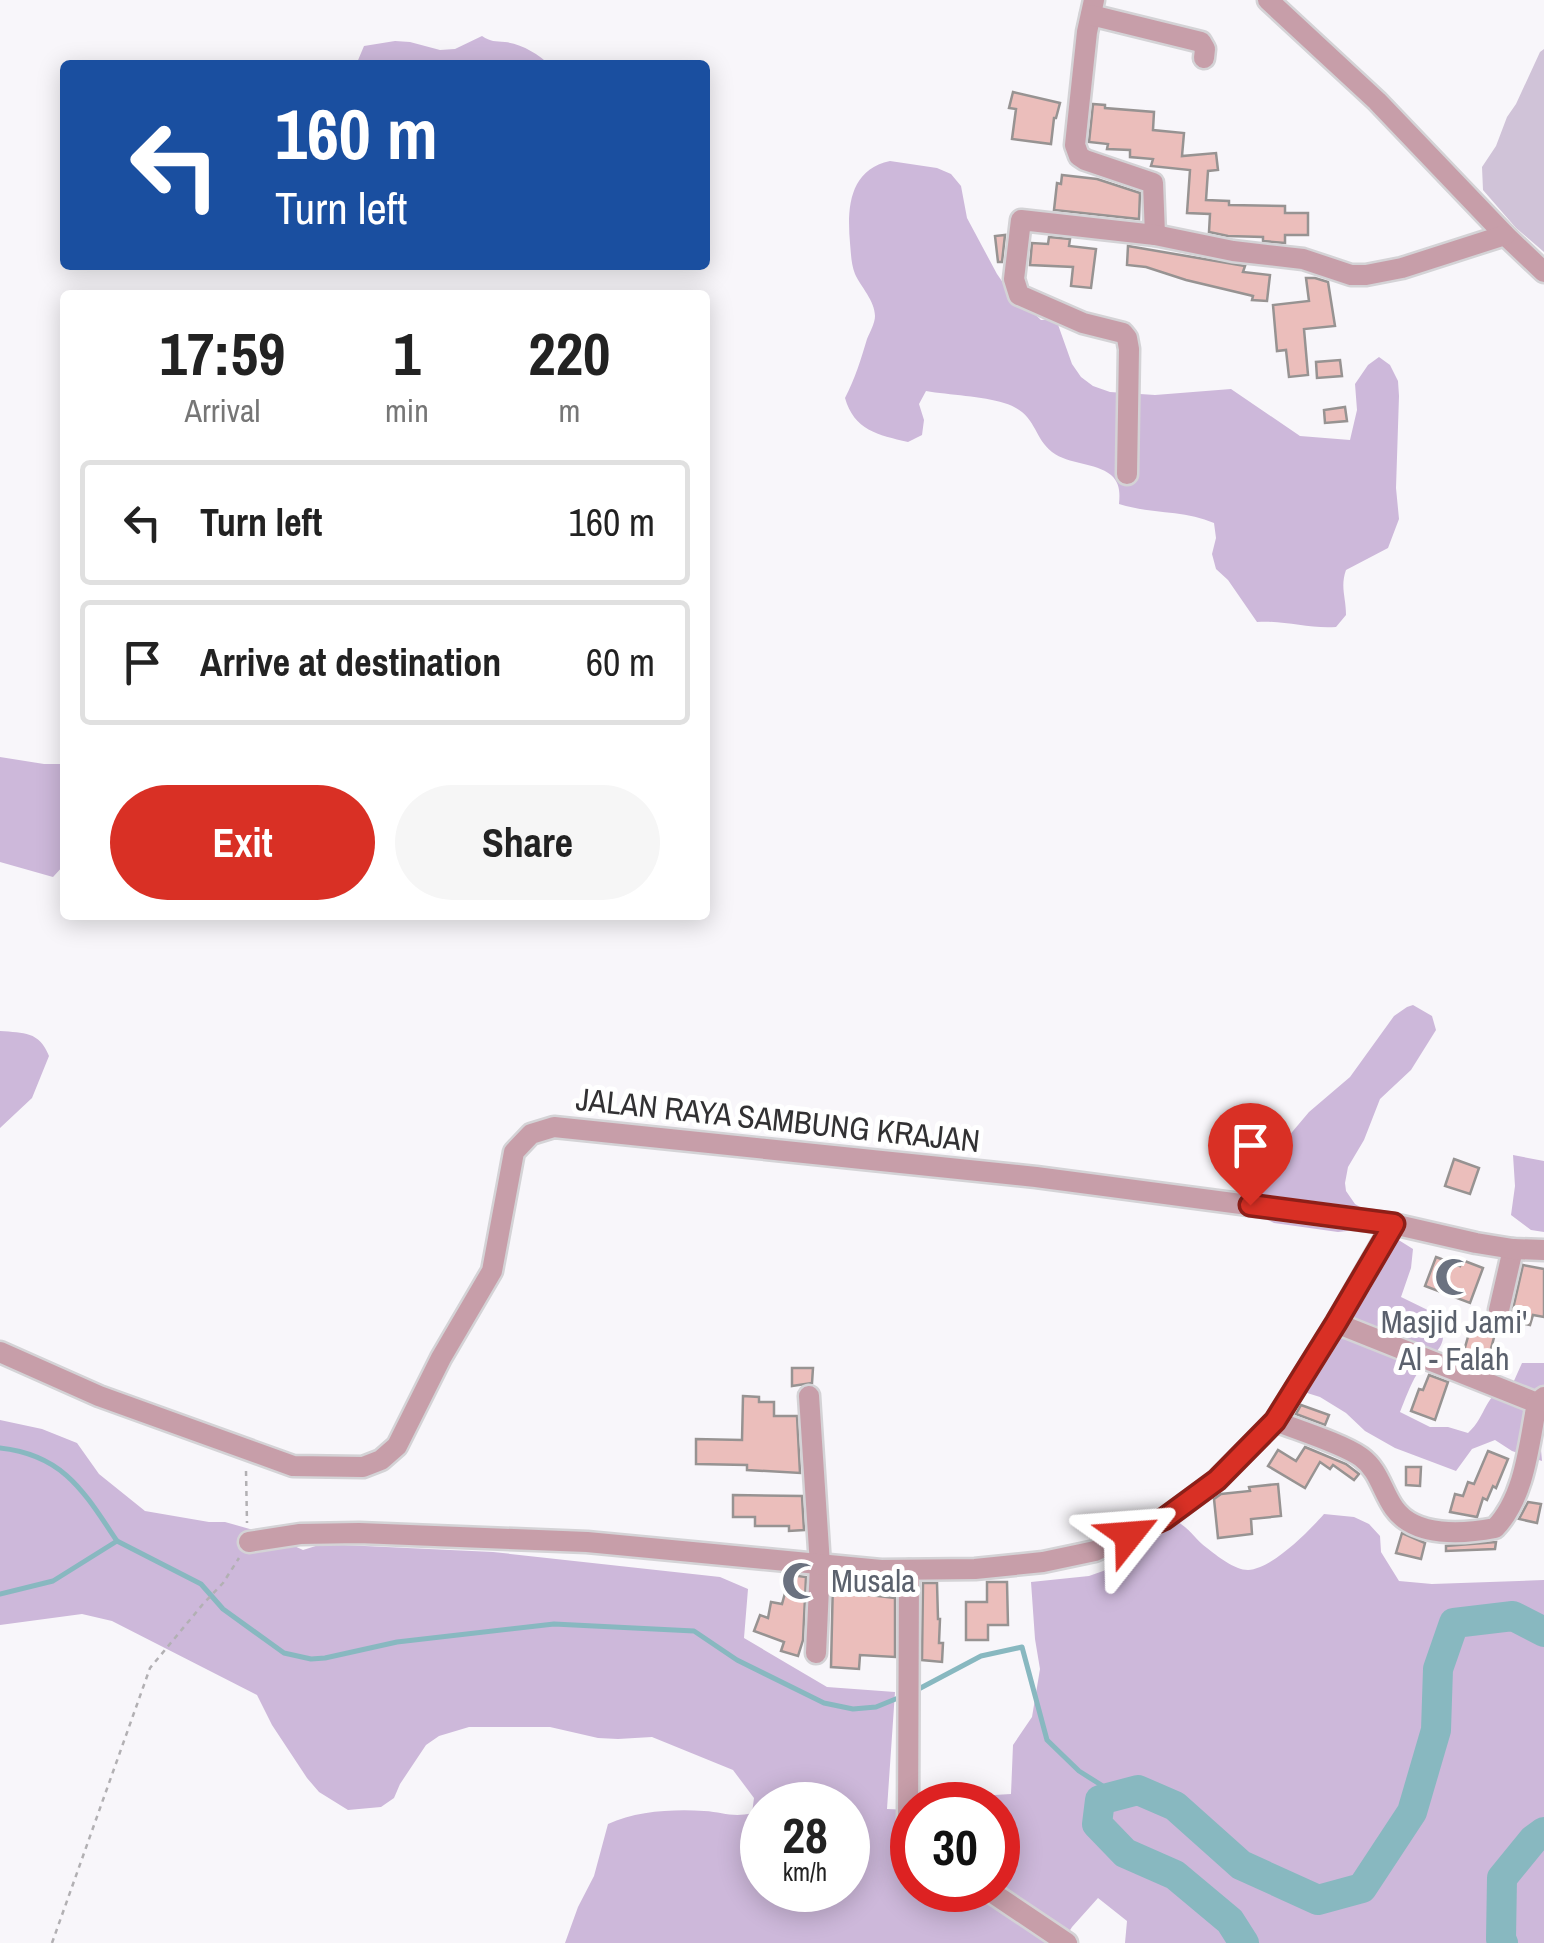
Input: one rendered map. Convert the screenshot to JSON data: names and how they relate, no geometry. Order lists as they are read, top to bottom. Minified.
{"streets":{"street":["JALAN RAYA SAMBUNG KRAJAN"]},"places":{"mosque":["Masjid Jami' Al - Falah","Musala"]},"page":{"turn":["160 m","Turn left"],"eta":["17:59","Arrival","1","min","220","m"],"list":[{"name":"Turn left","value":"160 m"},{"name":"Arrive at destination","value":"60 m"}],"buttons":["Exit","Share"],"speed":"28 km/h","limit":"30"}}
